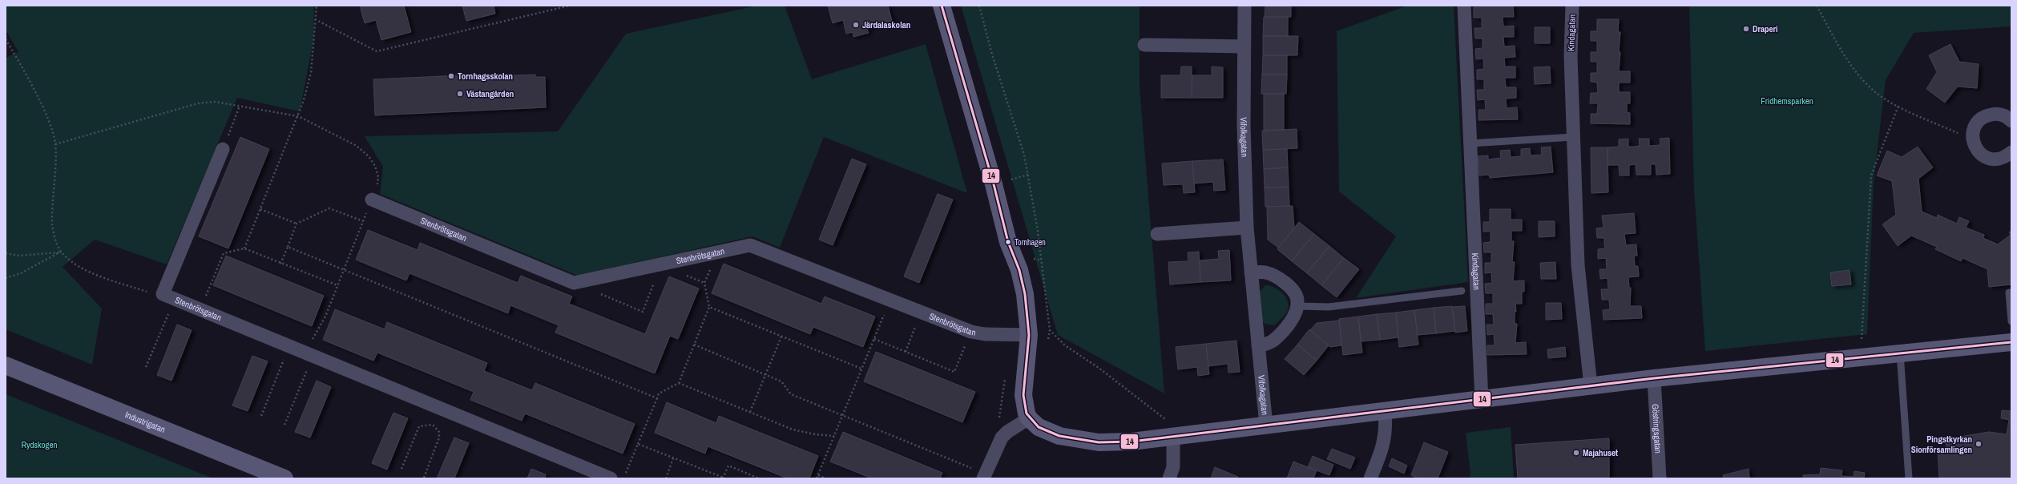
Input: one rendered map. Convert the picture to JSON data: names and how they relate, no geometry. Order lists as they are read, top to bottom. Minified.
{"streets":{"street":["Kindagatan","Vifolkagatan","Stenbrötsgatan","Industrigatan","Göstringsgatan"]},"parks":["Fridhemsparken","Rydskogen"],"places":["Järdalaskolan","Draperi","Tornhagsskolan","Västangården","Tornhagen","Pingstkyrkan Sionförsamlingen","Majahuset"],"lines":["transit line 14"]}
